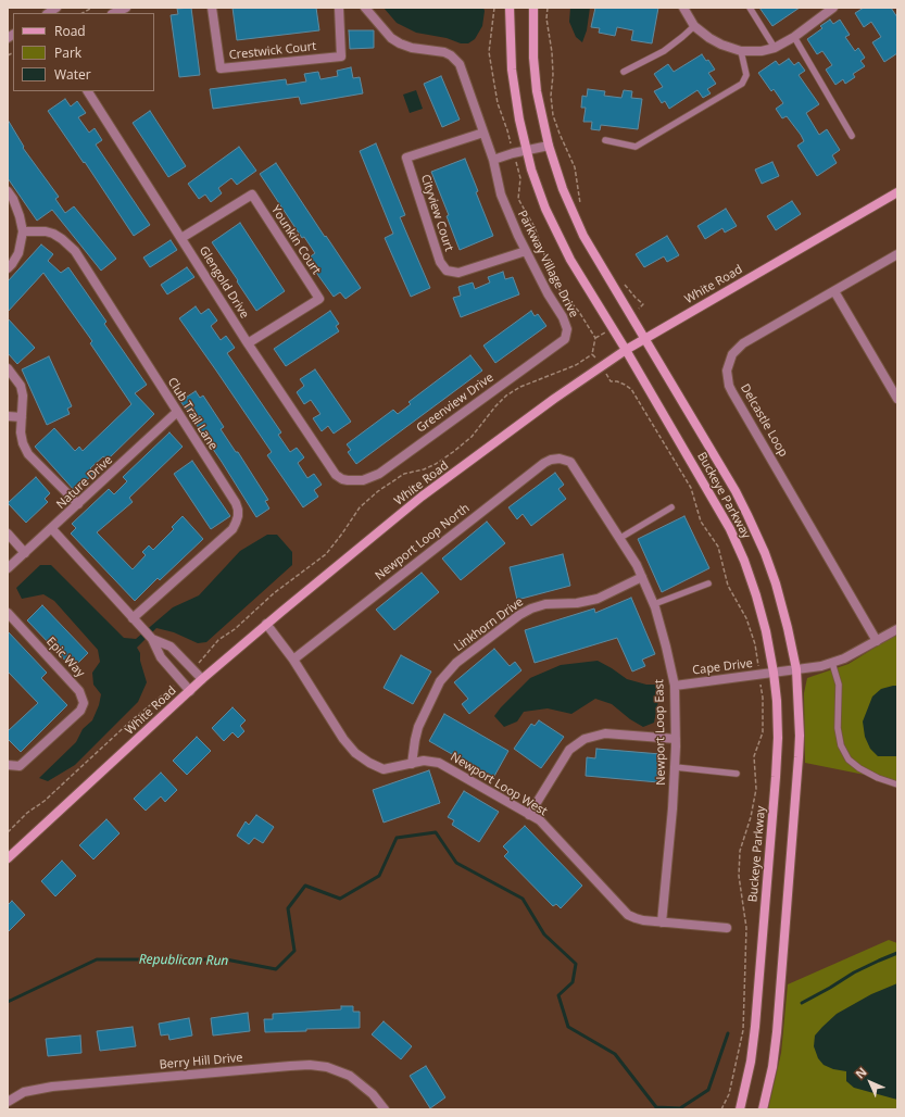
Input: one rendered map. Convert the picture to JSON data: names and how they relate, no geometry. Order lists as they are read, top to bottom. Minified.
{"streets":{"street":["Crestwick Court","Cityview Court","Younkin Court","Parkway Village Drive","Glengold Drive","White Road","Greenview Drive","Club Trail Lane","Delcastle Loop","Nature Drive","Buckeye Parkway","Newport Loop North","Linkhorn Drive","Epic Way","Cape Drive","Newport Loop East","Newport Loop West","Berry Hill Drive"]},"crossings":[["Cityview Court","Parkway Village Drive"],["Younkin Court","Glengold Drive"],["Parkway Village Drive","Greenview Drive"],["Glengold Drive","Greenview Drive"],["White Road","Buckeye Parkway"],["White Road","Newport Loop West"],["Club Trail Lane","Nature Drive"],["Delcastle Loop","Cape Drive"],["Buckeye Parkway","Cape Drive"],["Newport Loop North","Newport Loop East"],["Newport Loop North","Newport Loop West"],["Linkhorn Drive","Newport Loop East"],["Linkhorn Drive","Newport Loop West"],["Cape Drive","Newport Loop East"],["Newport Loop East","Newport Loop West"]],"water":["Republican Run"],"legend":["Road","Park","Water"],"north":"top left"}
